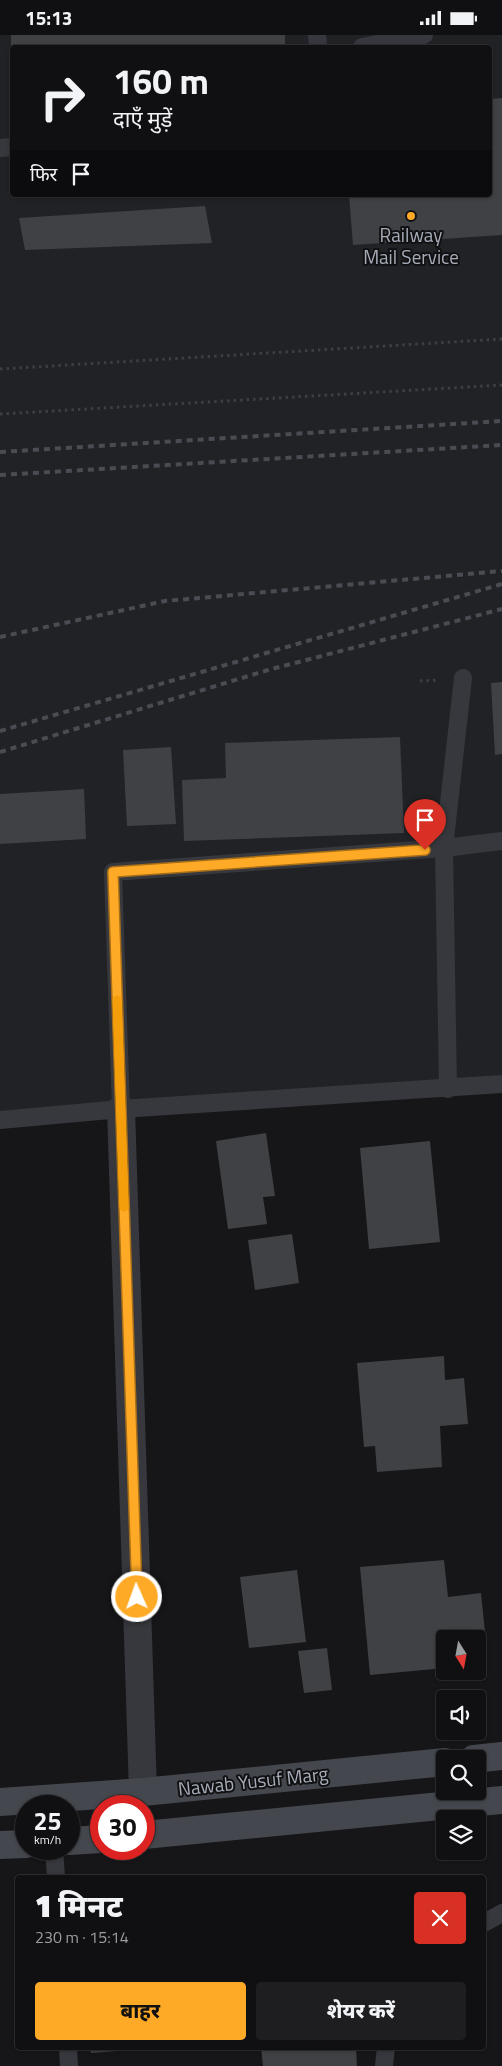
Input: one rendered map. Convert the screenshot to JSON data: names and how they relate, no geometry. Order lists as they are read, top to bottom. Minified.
{"streets":{"main road":["Nawab Yusuf Marg"]},"places":["Railway Mail Service"],"north":"bottom","page":{"status":"15:13","turn":["160 m","दाएँ मुड़ें"],"then":"फिर","speed":"25 km/h","limit":"30","heading":["1 मिनट","230 m · 15:14"],"buttons":["बाहर","शेयर करें"]}}
